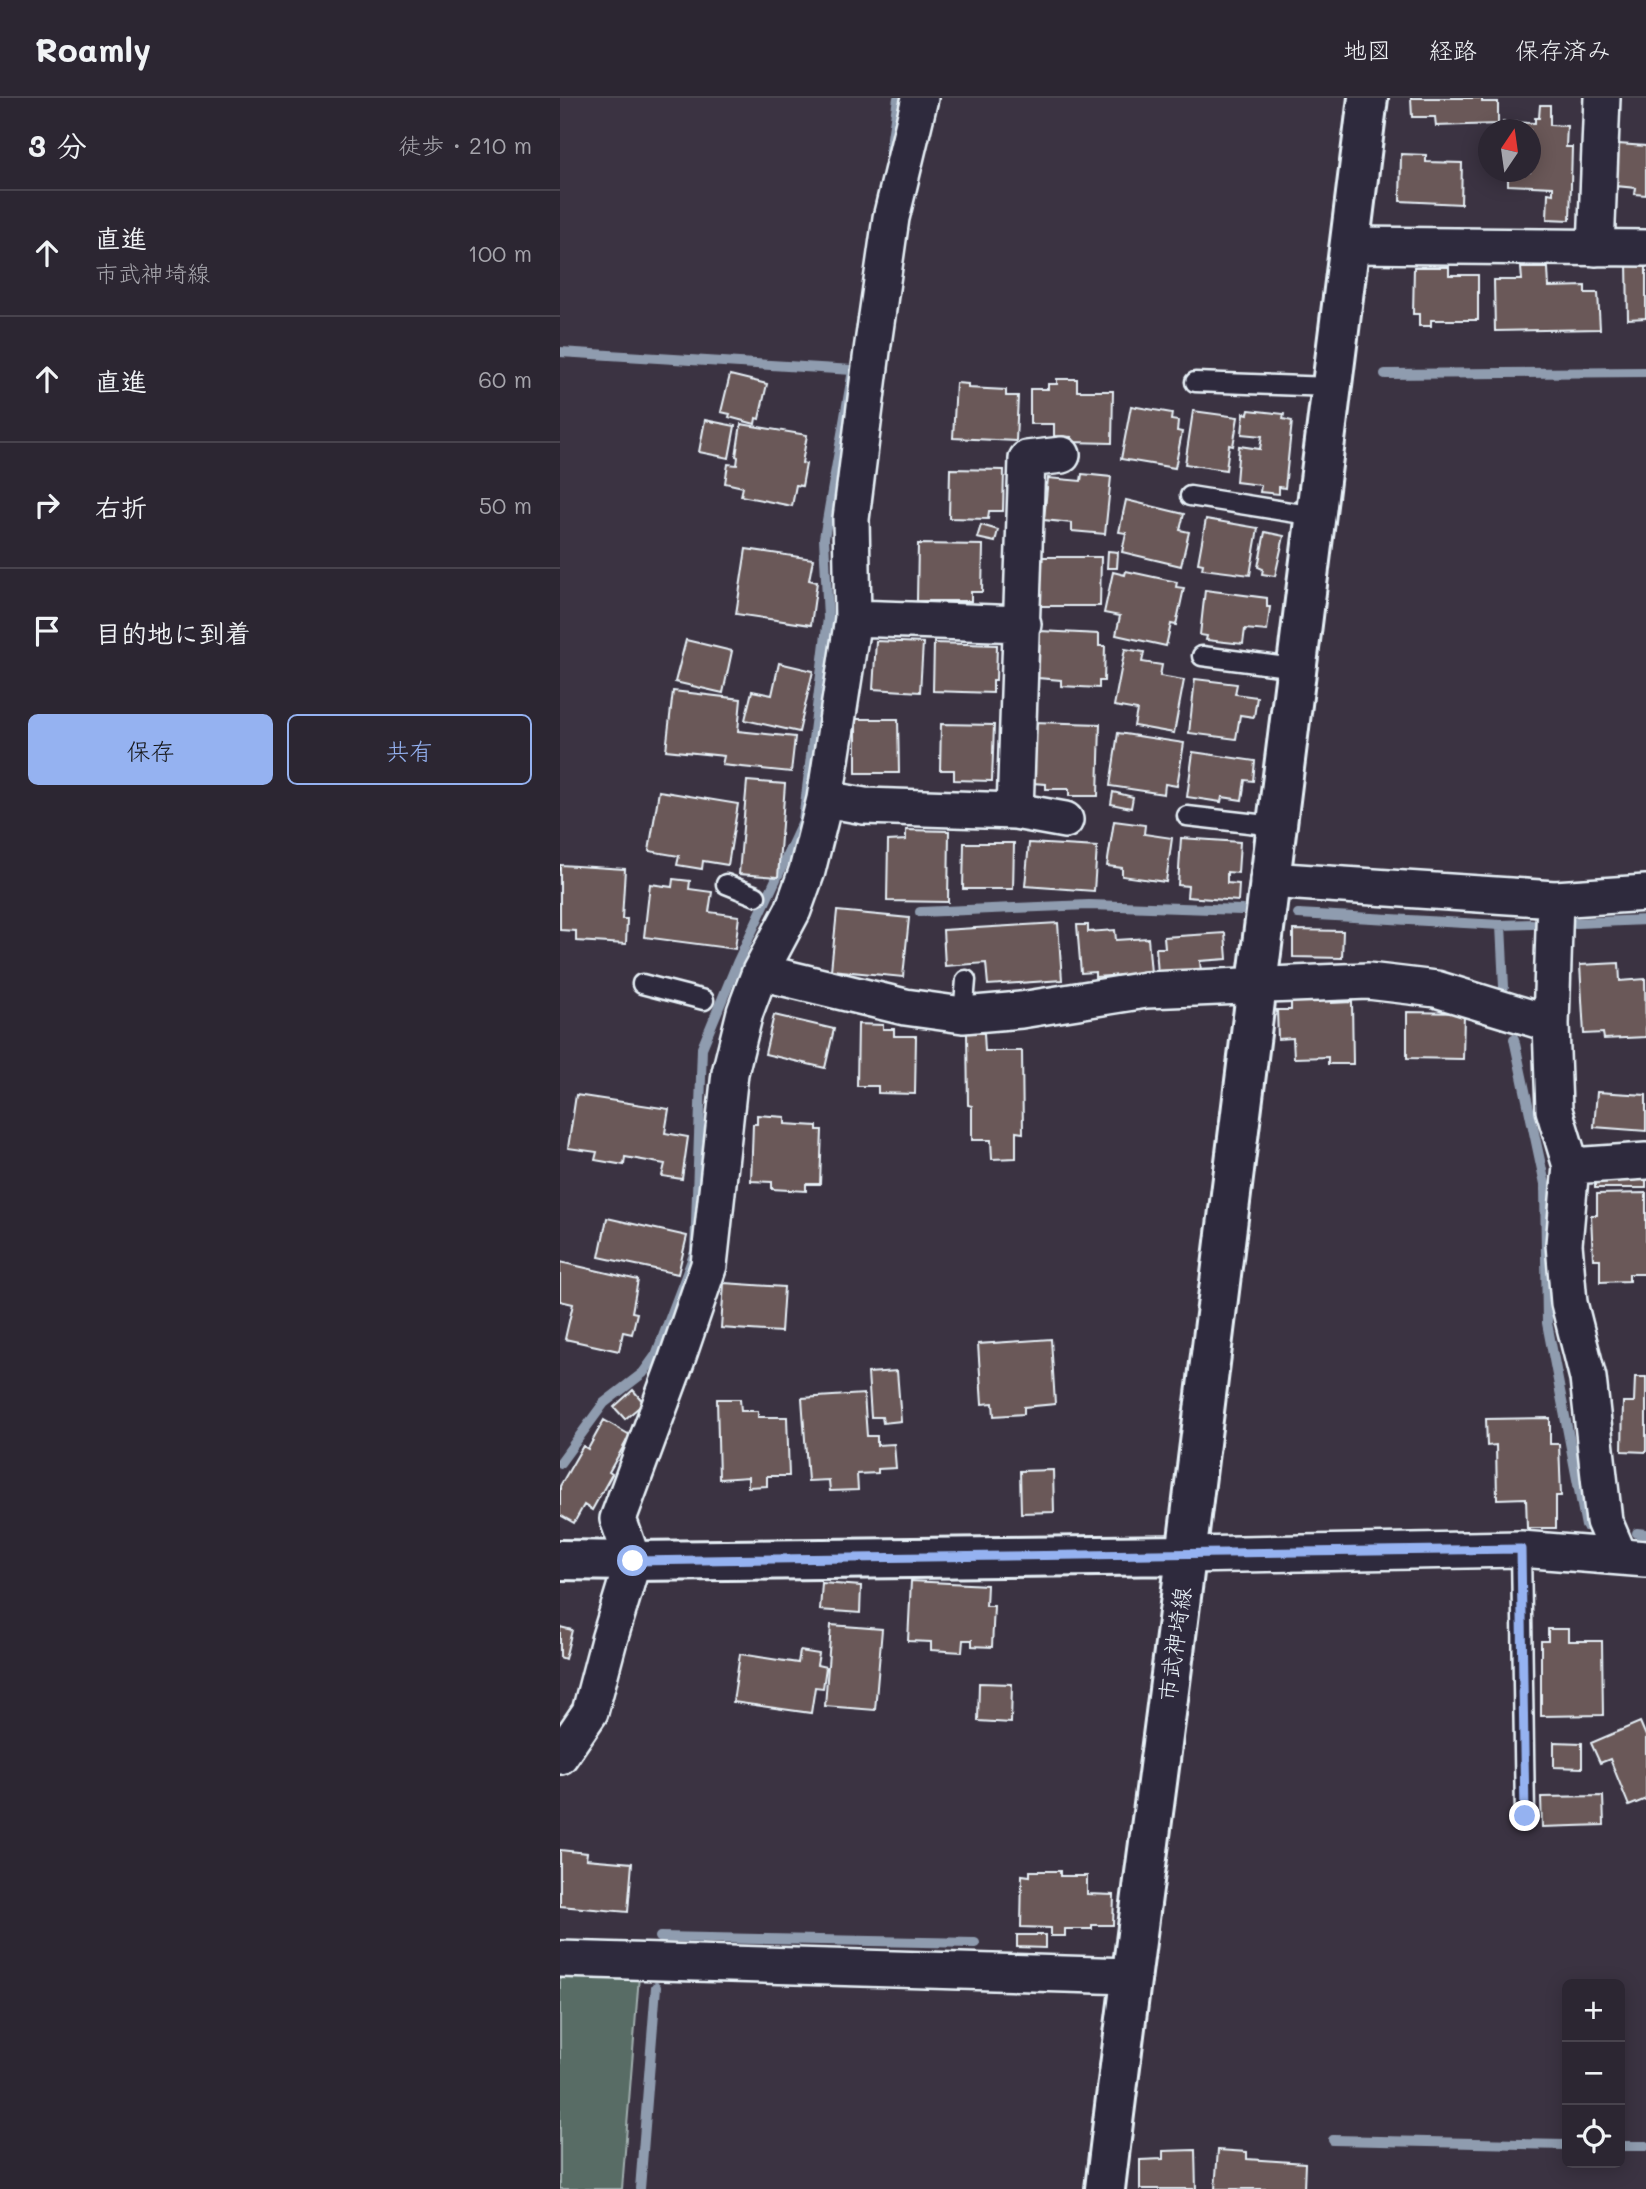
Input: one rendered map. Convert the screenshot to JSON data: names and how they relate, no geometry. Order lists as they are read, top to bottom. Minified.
{"streets":{"street":["市武神埼線"]},"north":"top","page":{"header":"Roamly","nav":["地図","経路","保存済み"],"heading":["3 分","徒歩 · 210 m"],"list":[["直進","市武神埼線","100 m"],["直進","60 m"],["右折","50 m"],"目的地に到着"],"buttons":["保存","共有"],"map_buttons":["+","−"]}}
